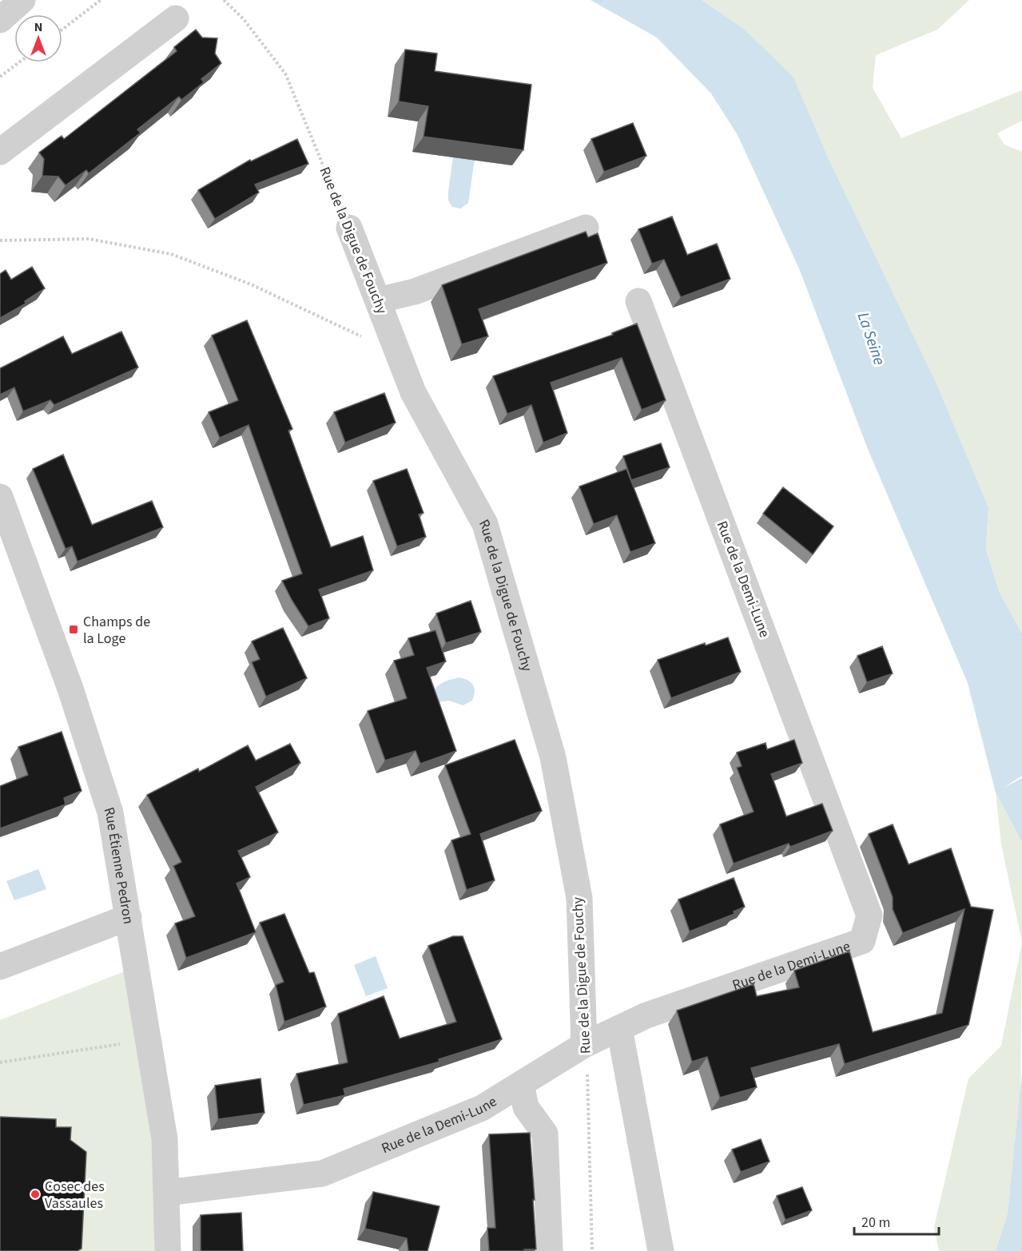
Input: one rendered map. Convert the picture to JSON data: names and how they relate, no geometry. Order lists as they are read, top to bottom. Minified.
{"streets":{"street":["Rue de la Digue de Fouchy","Rue de la Demi-Lune","Rue Étienne Pedron"]},"crossings":[["Rue de la Digue de Fouchy","Rue de la Demi-Lune"],["Rue de la Demi-Lune","Rue Étienne Pedron"]],"water":["La Seine"],"places":{"transit":["Champs de la Loge"],"other":["Cosec des Vassaules"]},"scale_bar":"20 m","north":"top"}
